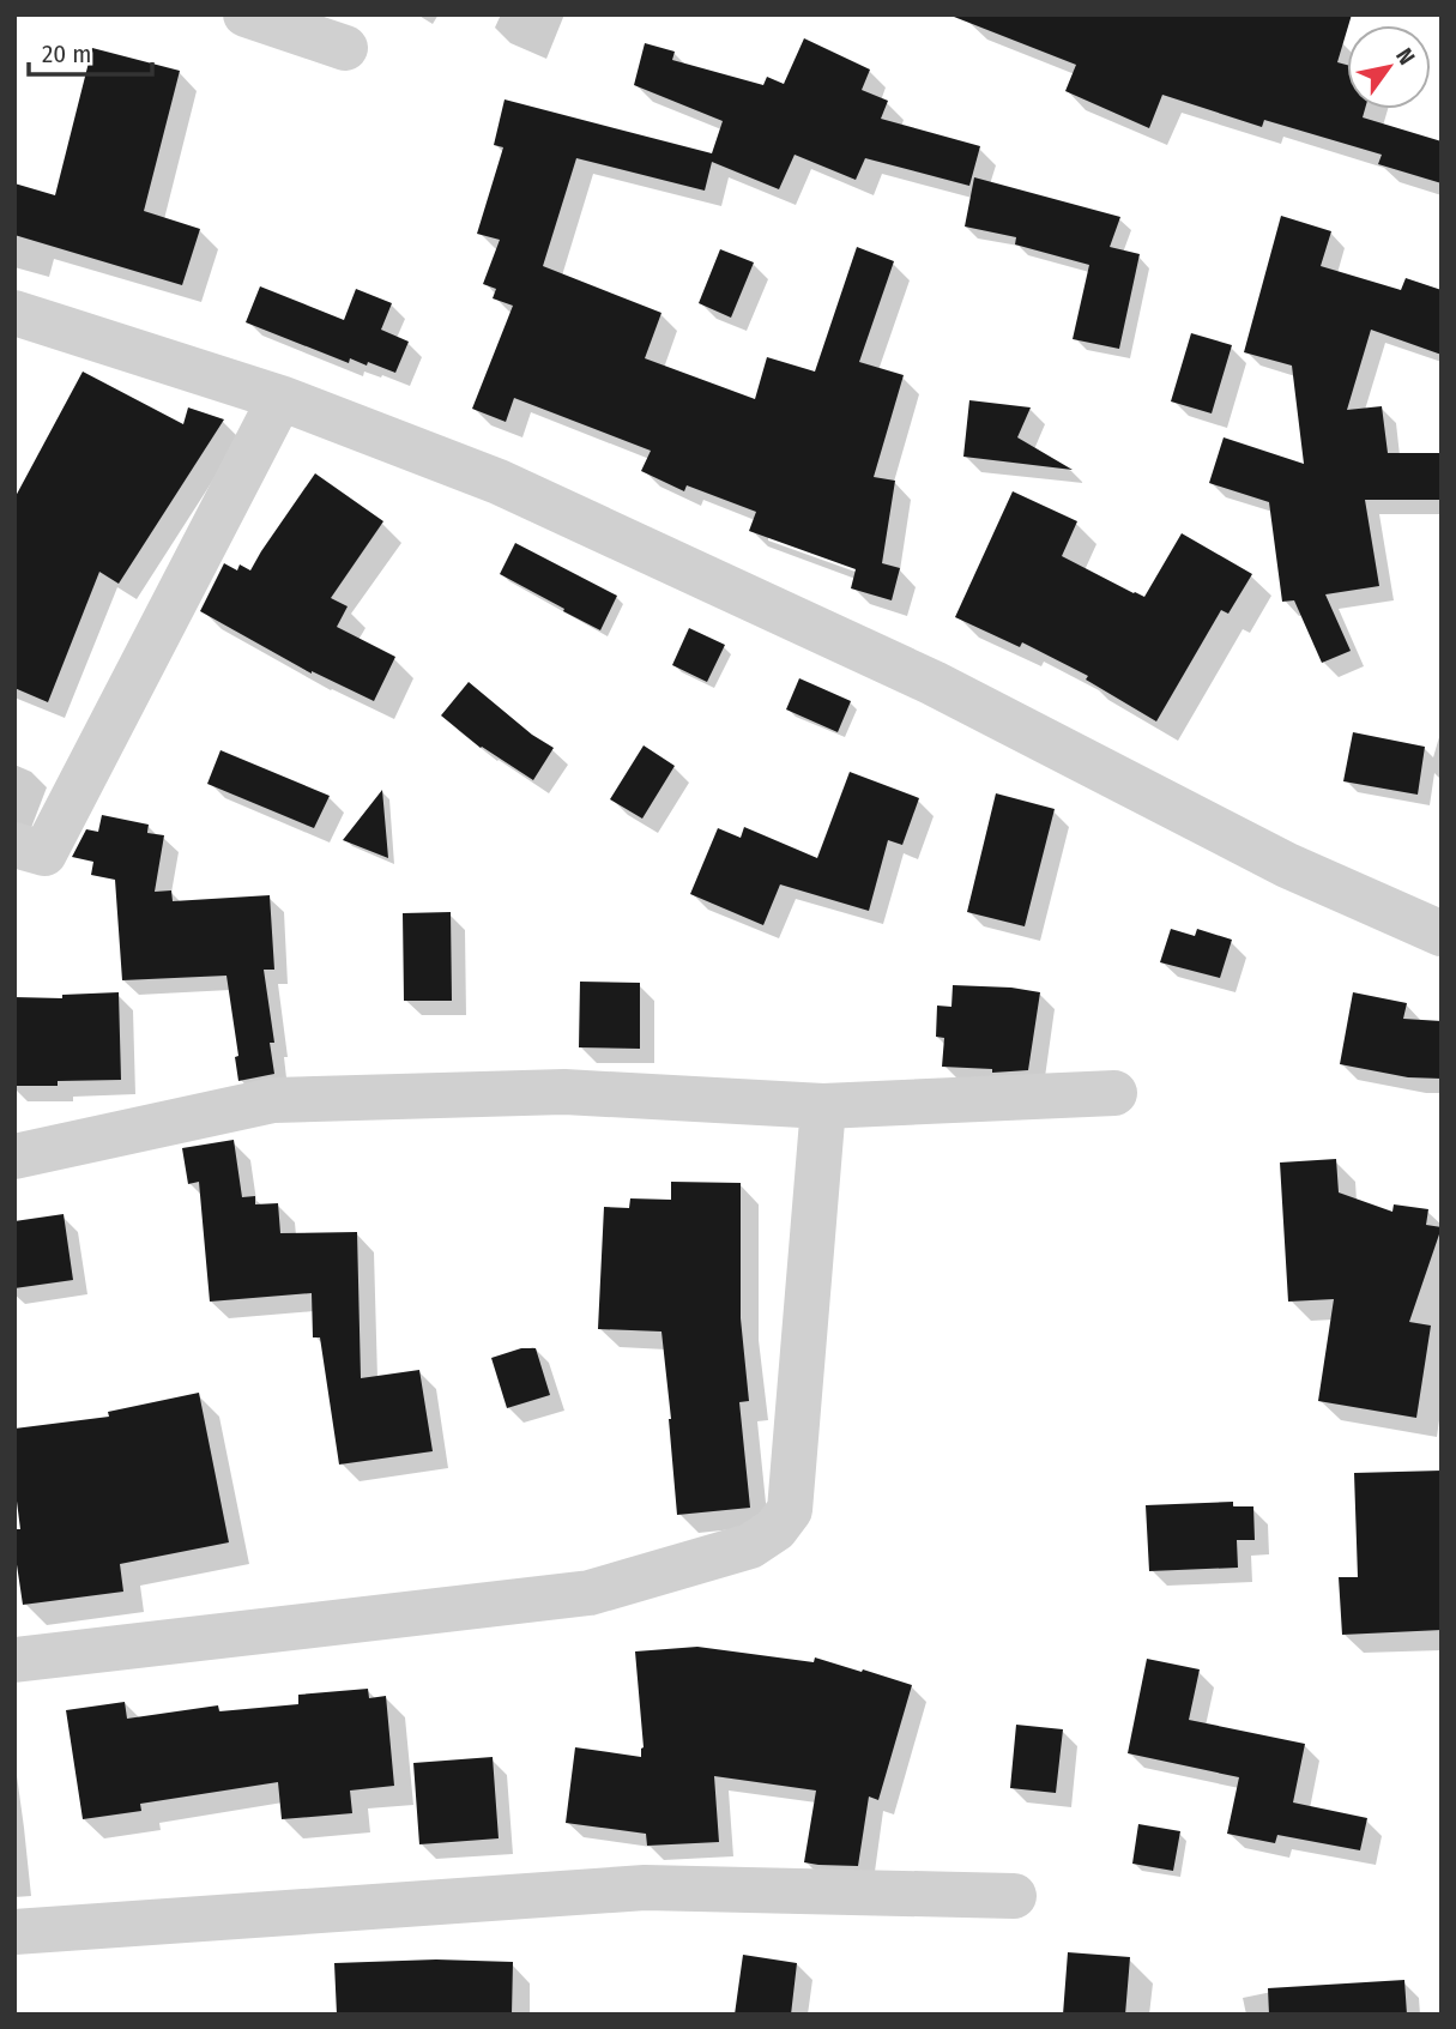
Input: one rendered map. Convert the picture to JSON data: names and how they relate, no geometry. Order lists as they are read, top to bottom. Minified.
{"scale_bar":"20 m","north":"top right"}
